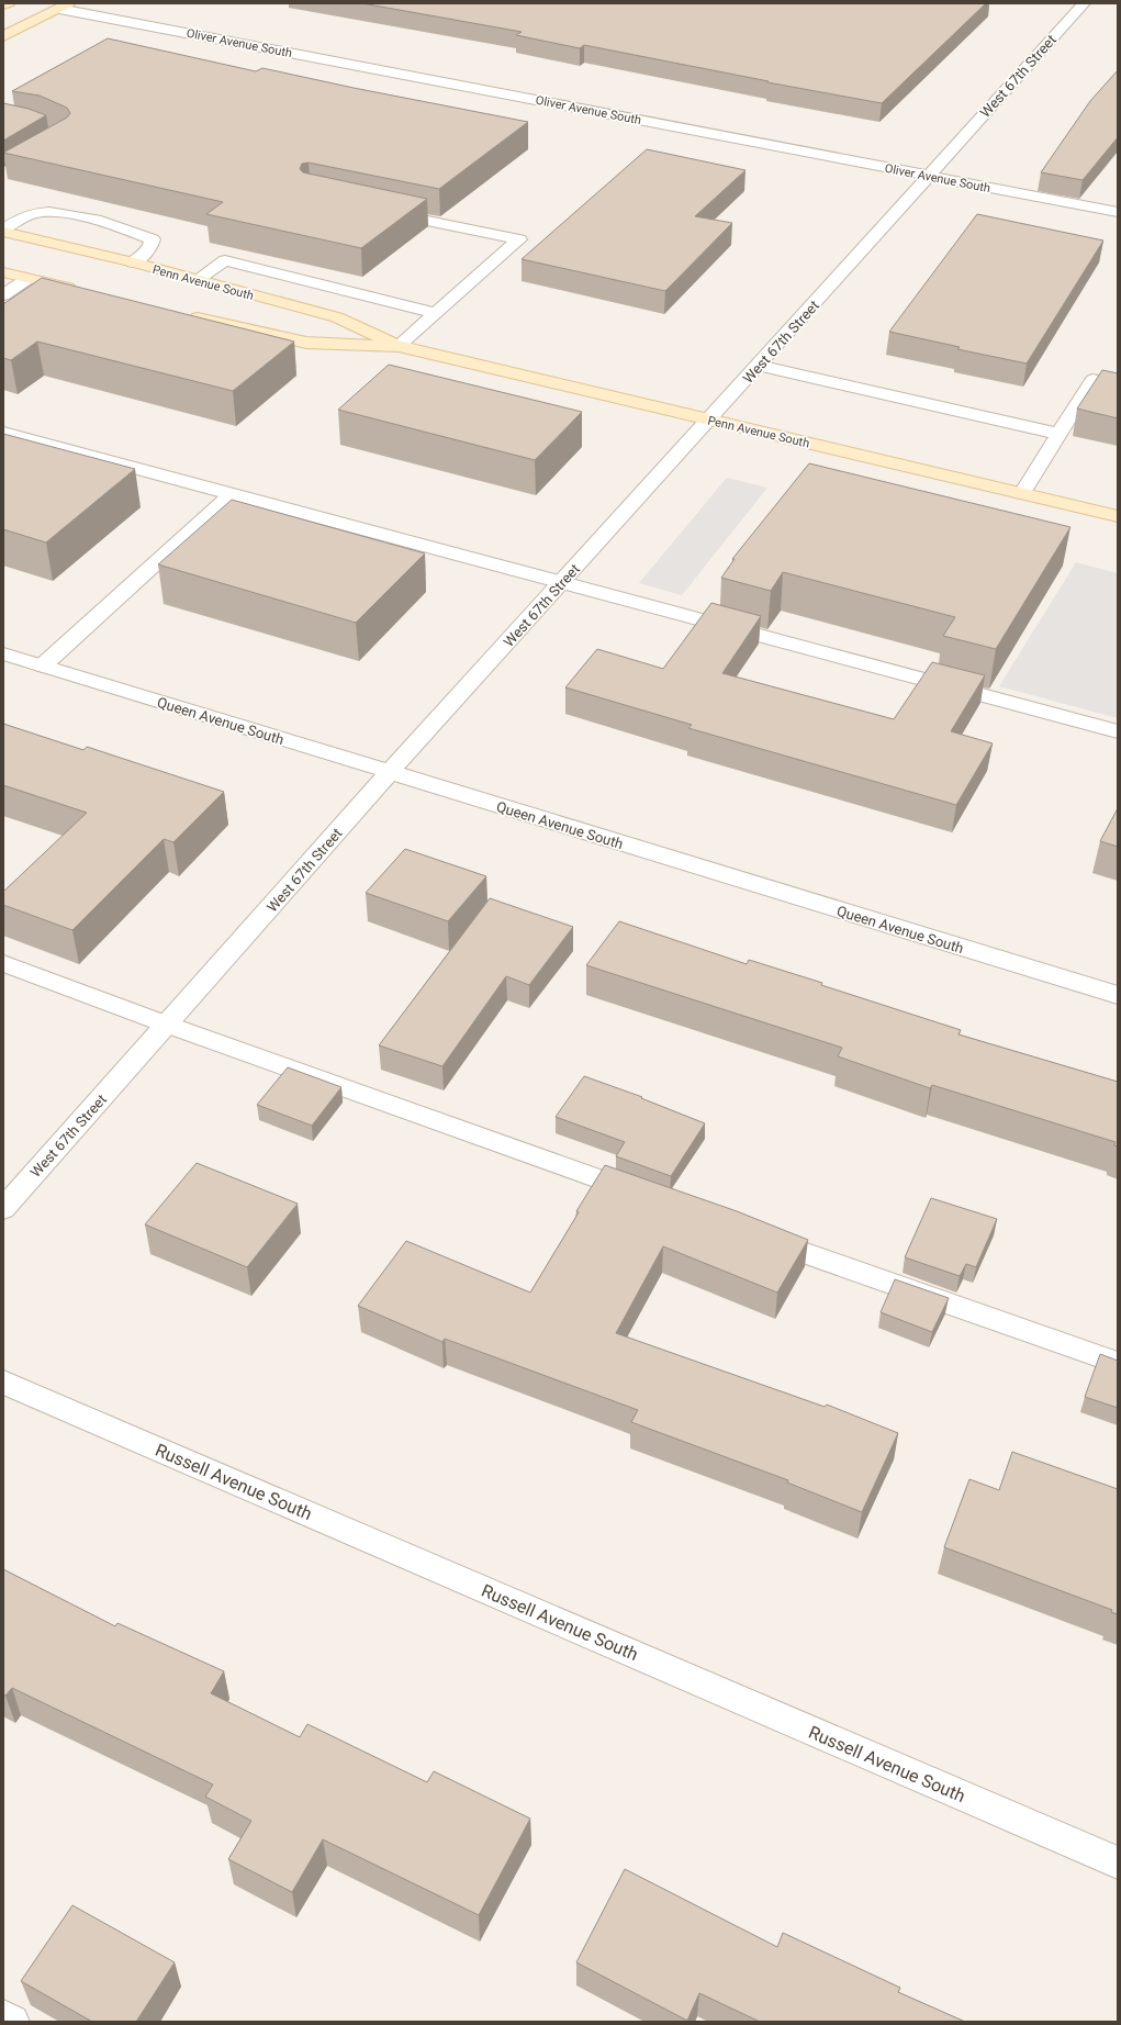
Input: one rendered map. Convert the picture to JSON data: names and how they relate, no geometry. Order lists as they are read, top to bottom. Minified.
{"streets":{"main road":["Penn Avenue South"],"street":["Oliver Avenue South","West 67th Street","Queen Avenue South","Russell Avenue South"]},"crossings":[["Oliver Avenue South","West 67th Street"],["West 67th Street","Penn Avenue South"],["West 67th Street","Queen Avenue South"]]}
